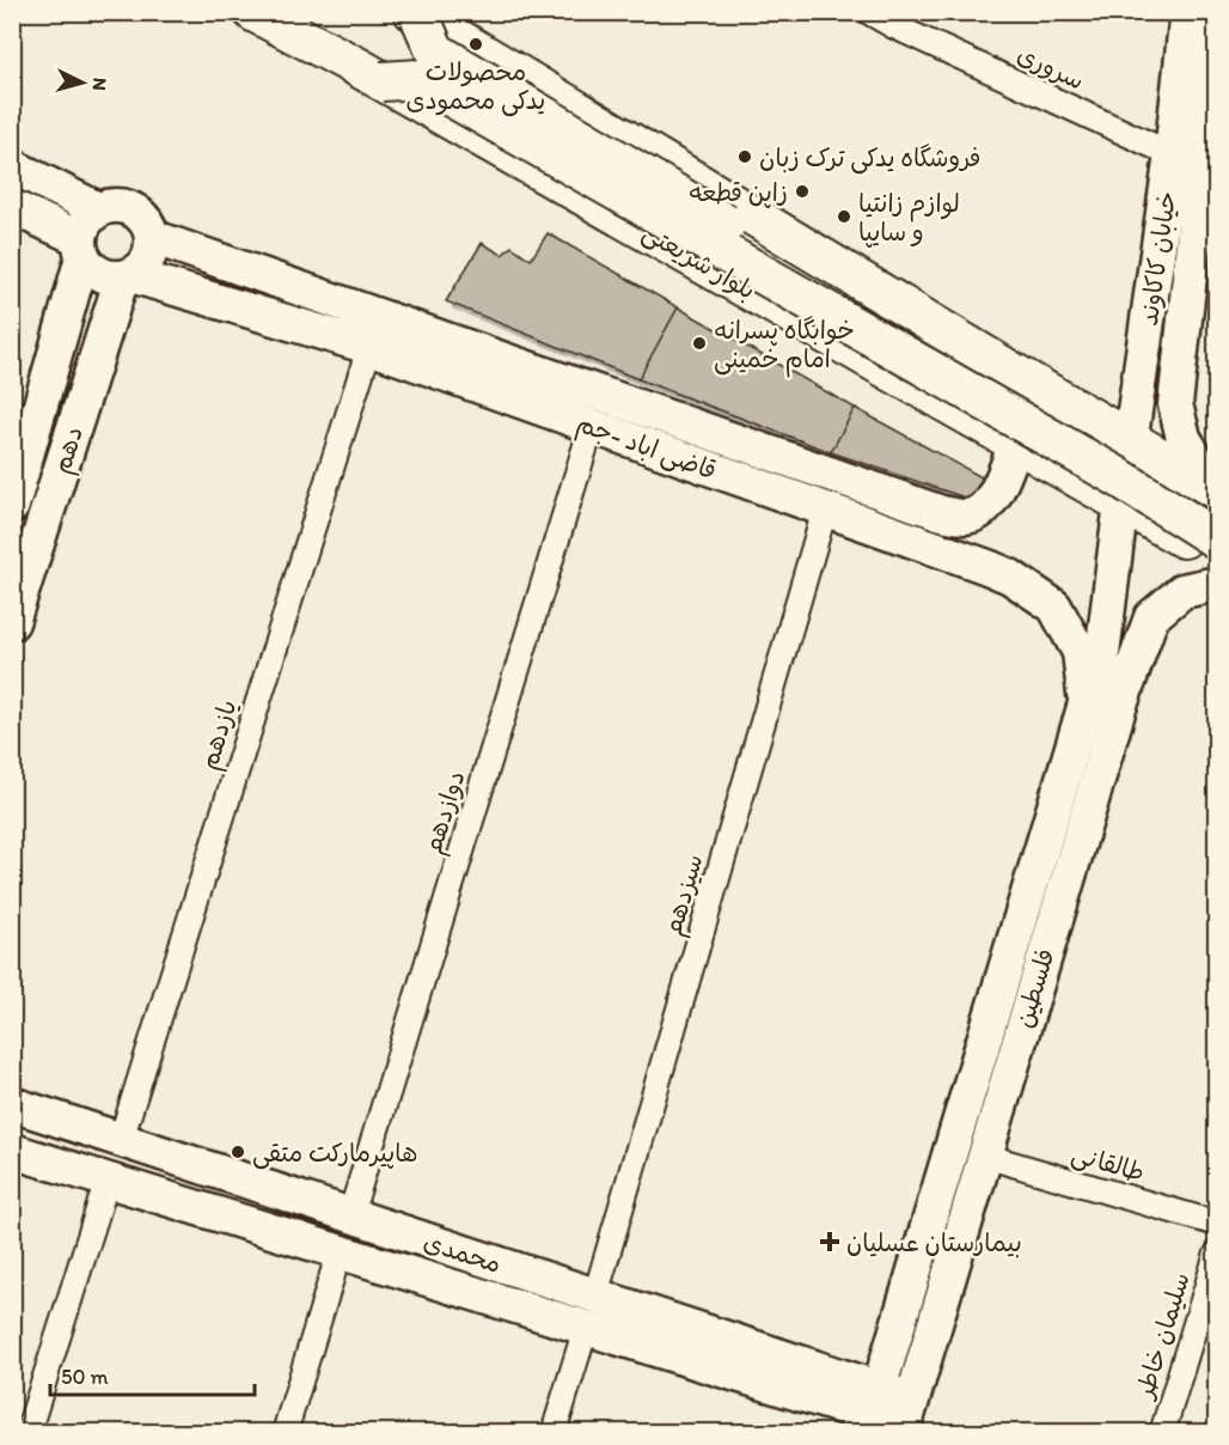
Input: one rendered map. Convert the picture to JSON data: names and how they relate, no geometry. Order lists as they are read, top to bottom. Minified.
{"streets":{"main road":["خیابان کاکاوند","بلوار شریعتی","قاضی اباد -جم","دهم","فلسطین","محمدی"],"street":["سروری","یازدهم","دوازدهم","سیزدهم","طالقانی","سلیمان خاطر"]},"crossings":[["سروری","خیابان کاکاوند"],["خیابان کاکاوند","بلوار شریعتی"],["خیابان کاکاوند","فلسطین"],["بلوار شریعتی","قاضی اباد -جم"],["بلوار شریعتی","فلسطین"],["قاضی اباد -جم","دهم"],["قاضی اباد -جم","یازدهم"],["قاضی اباد -جم","دوازدهم"],["قاضی اباد -جم","سیزدهم"],["قاضی اباد -جم","فلسطین"],["یازدهم","محمدی"],["دوازدهم","محمدی"],["سیزدهم","محمدی"],["فلسطین","طالقانی"],["فلسطین","محمدی"]],"places":{"other":["محصولات یدکی محمودی","فروشگاه یدکی ترک زبان","زاپن قطعه","لوازم زانتیا و سایپا","خوابگاه پسرانه امام خمینی","هاپیرمارکت متقی"],"health":["بیمارستان عسلیان"]},"scale_bar":"50 m","north":"right"}
